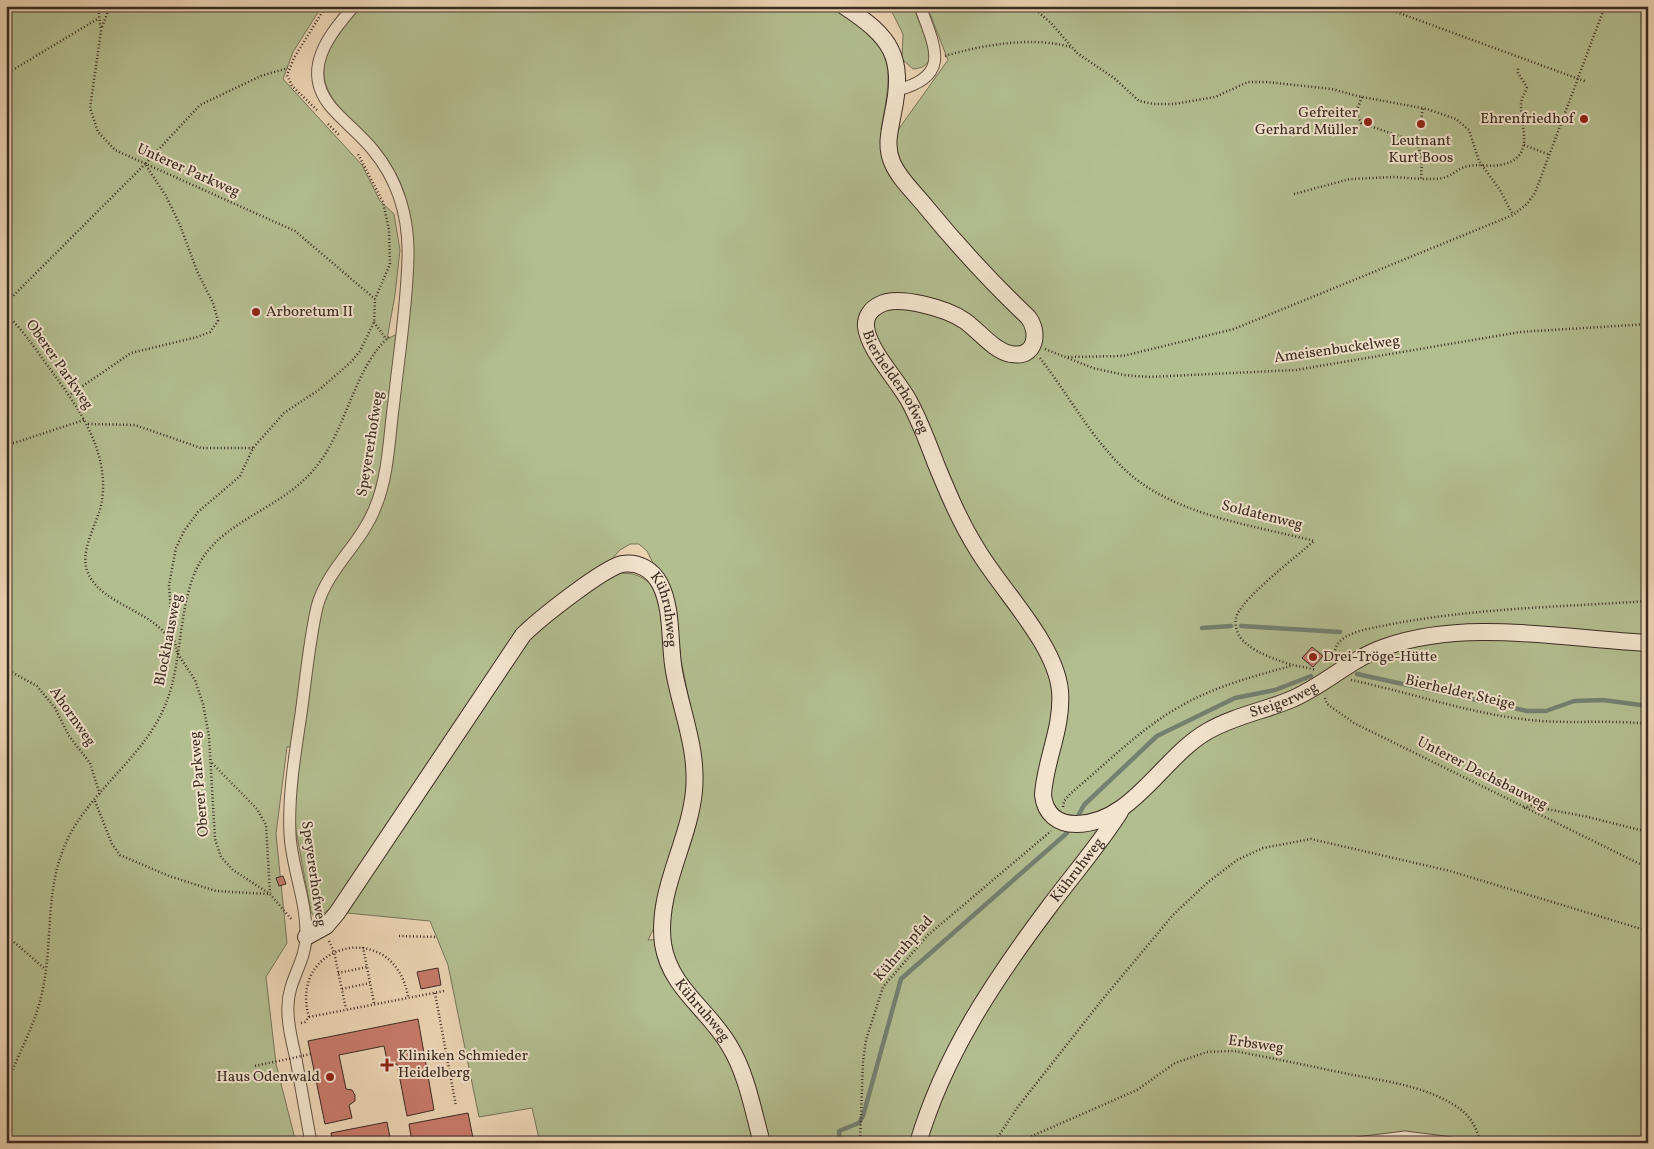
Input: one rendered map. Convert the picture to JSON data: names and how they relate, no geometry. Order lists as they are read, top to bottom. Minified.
{"streets":{"street":["Bierhelderhofweg","Speyererhofweg","Kühruhweg","Steigerweg"],"path":["Unterer Parkweg","Ameisenbuckelweg","Oberer Parkweg","Soldatenweg","Blockhausweg","Bierhelder Steige","Ahornweg","Unterer Dachsbauweg","Kühruhpfad","Erbsweg"]},"crossings":[["Ameisenbuckelweg","Bierhelderhofweg"],["Ameisenbuckelweg","Soldatenweg"],["Oberer Parkweg","Speyererhofweg"],["Oberer Parkweg","Kühruhweg"],["Oberer Parkweg","Blockhausweg"],["Bierhelderhofweg","Soldatenweg"],["Bierhelderhofweg","Kühruhpfad"],["Speyererhofweg","Kühruhweg"],["Speyererhofweg","Blockhausweg"],["Soldatenweg","Bierhelder Steige"],["Soldatenweg","Steigerweg"],["Soldatenweg","Unterer Dachsbauweg"],["Kühruhweg","Steigerweg"],["Blockhausweg","Ahornweg"],["Bierhelder Steige","Steigerweg"],["Bierhelder Steige","Unterer Dachsbauweg"],["Steigerweg","Unterer Dachsbauweg"]],"places":{"other":["Ehrenfriedhof","Gefreiter Gerhard Müller","Leutnant Kurt Boos","Arboretum II","Drei-Tröge-Hütte","Haus Odenwald"],"health":["Kliniken Schmieder Heidelberg"]}}
